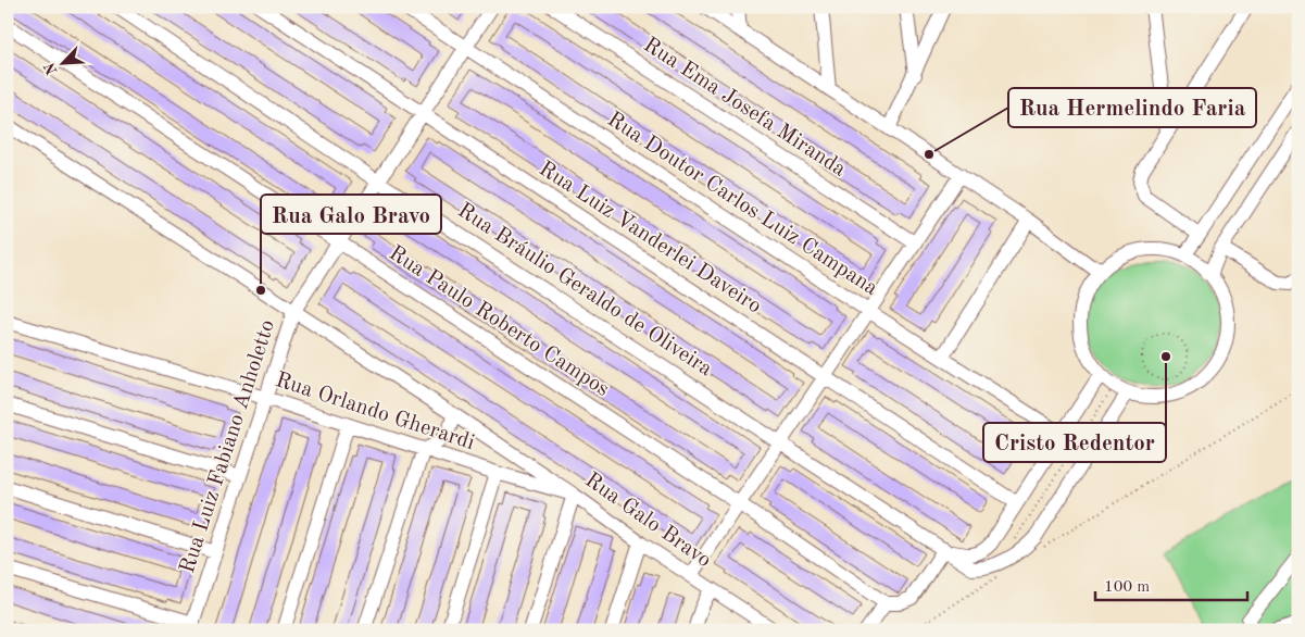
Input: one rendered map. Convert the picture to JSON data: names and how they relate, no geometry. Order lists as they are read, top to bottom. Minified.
{"streets":{"street":["Rua Ema Josefa Miranda","Rua Doutor Carlos Luiz Campana","Rua Luiz Vanderlei Daveiro","Rua Bráulio Geraldo de Oliveira","Rua Paulo Roberto Campos","Rua Orlando Gherardi","Rua Luiz Fabiano Anholetto","Rua Galo Bravo"]},"crossings":[["Rua Doutor Carlos Luiz Campana","Rua Luiz Fabiano Anholetto"],["Rua Luiz Vanderlei Daveiro","Rua Luiz Fabiano Anholetto"],["Rua Bráulio Geraldo de Oliveira","Rua Luiz Fabiano Anholetto"],["Rua Paulo Roberto Campos","Rua Luiz Fabiano Anholetto"],["Rua Orlando Gherardi","Rua Luiz Fabiano Anholetto"],["Rua Orlando Gherardi","Rua Galo Bravo"],["Rua Luiz Fabiano Anholetto","Rua Galo Bravo"]],"places":["Rua Hermelindo Faria","Rua Galo Bravo","Cristo Redentor"],"scale_bar":"100 m","north":"bottom left"}
